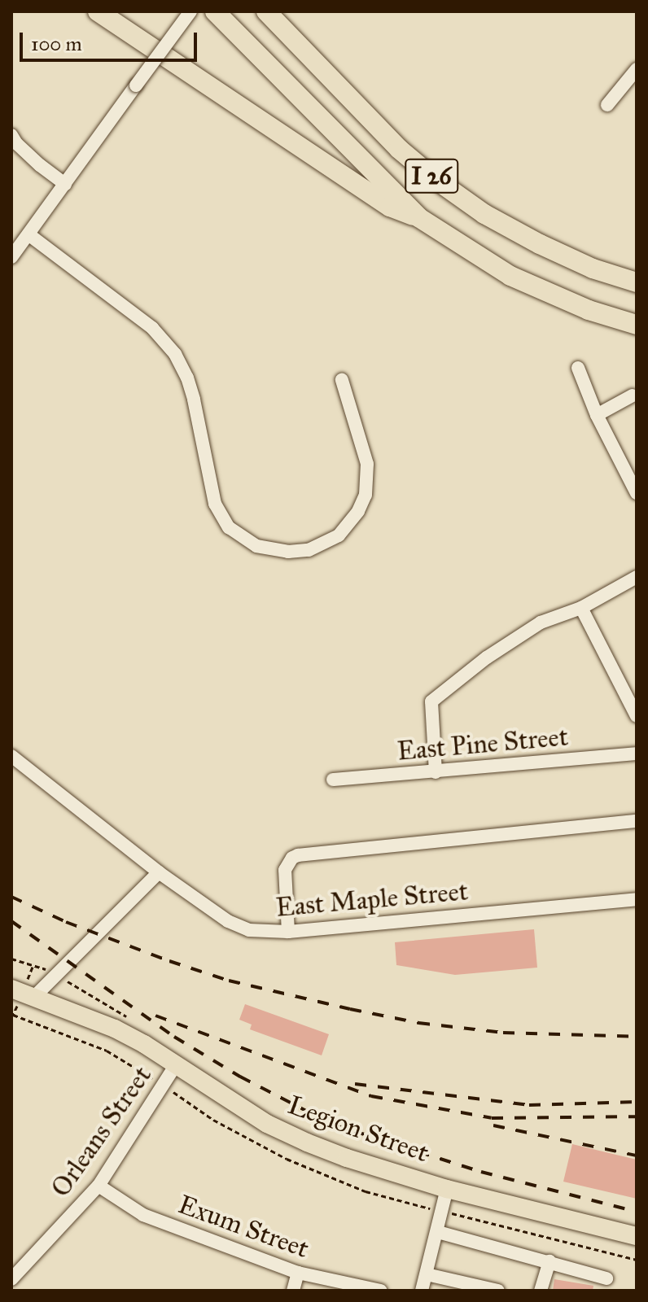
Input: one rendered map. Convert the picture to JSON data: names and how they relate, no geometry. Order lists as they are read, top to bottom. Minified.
{"streets":{"highway":["I 26"],"main road":["Legion Street"],"street":["East Pine Street","East Maple Street","Orleans Street","Exum Street"]},"crossings":[["Legion Street","Orleans Street"],["Orleans Street","Exum Street"]],"scale_bar":"100 m"}
